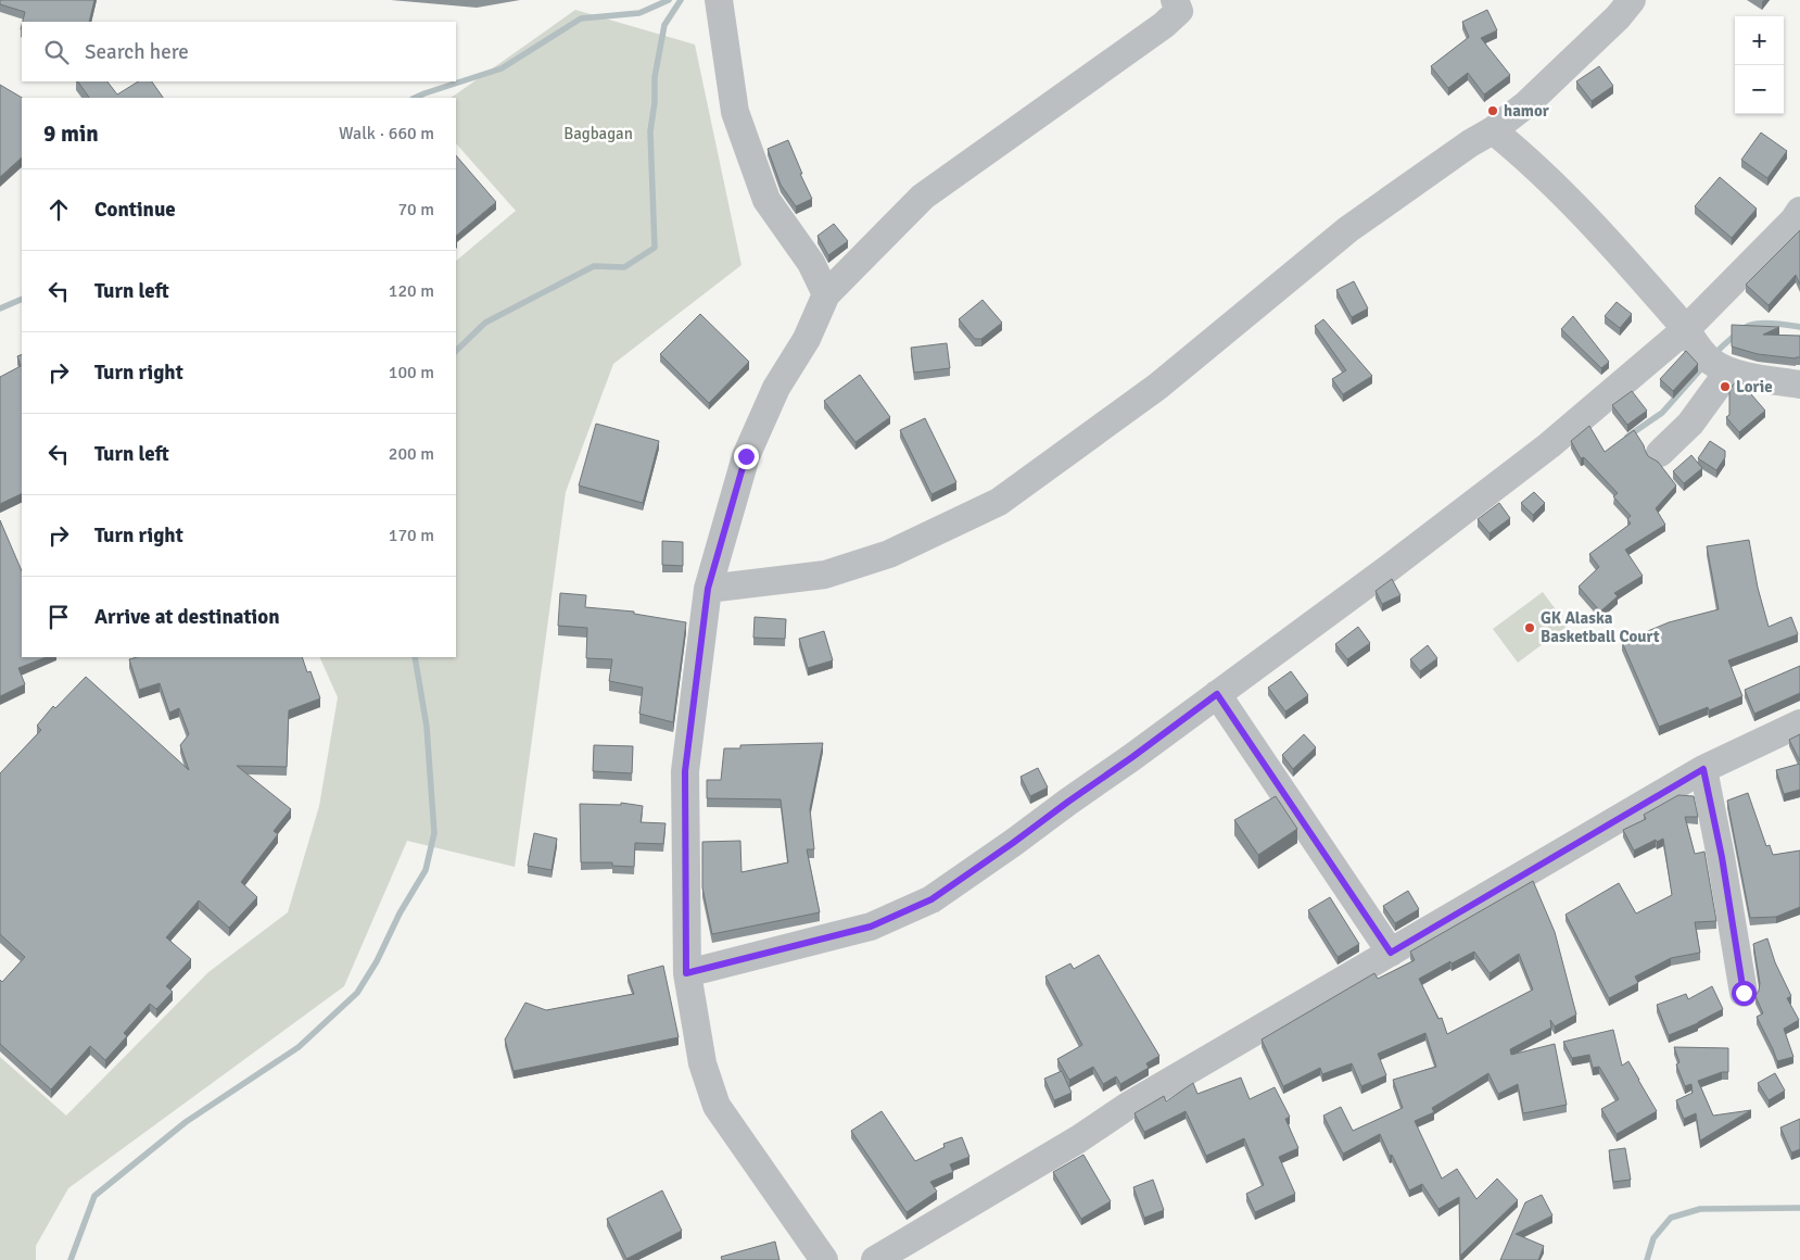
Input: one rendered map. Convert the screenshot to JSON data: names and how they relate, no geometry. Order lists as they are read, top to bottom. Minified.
{"parks":["Bagbagan"],"places":["hamor","Lorie","GK Alaska Basketball Court"],"page":{"map_buttons":["+","−"],"search":"Search here","heading":["9 min","Walk · 660 m"],"list":[["Continue","70 m"],["Turn left","120 m"],["Turn right","100 m"],["Turn left","200 m"],["Turn right","170 m"],"Arrive at destination"]}}
